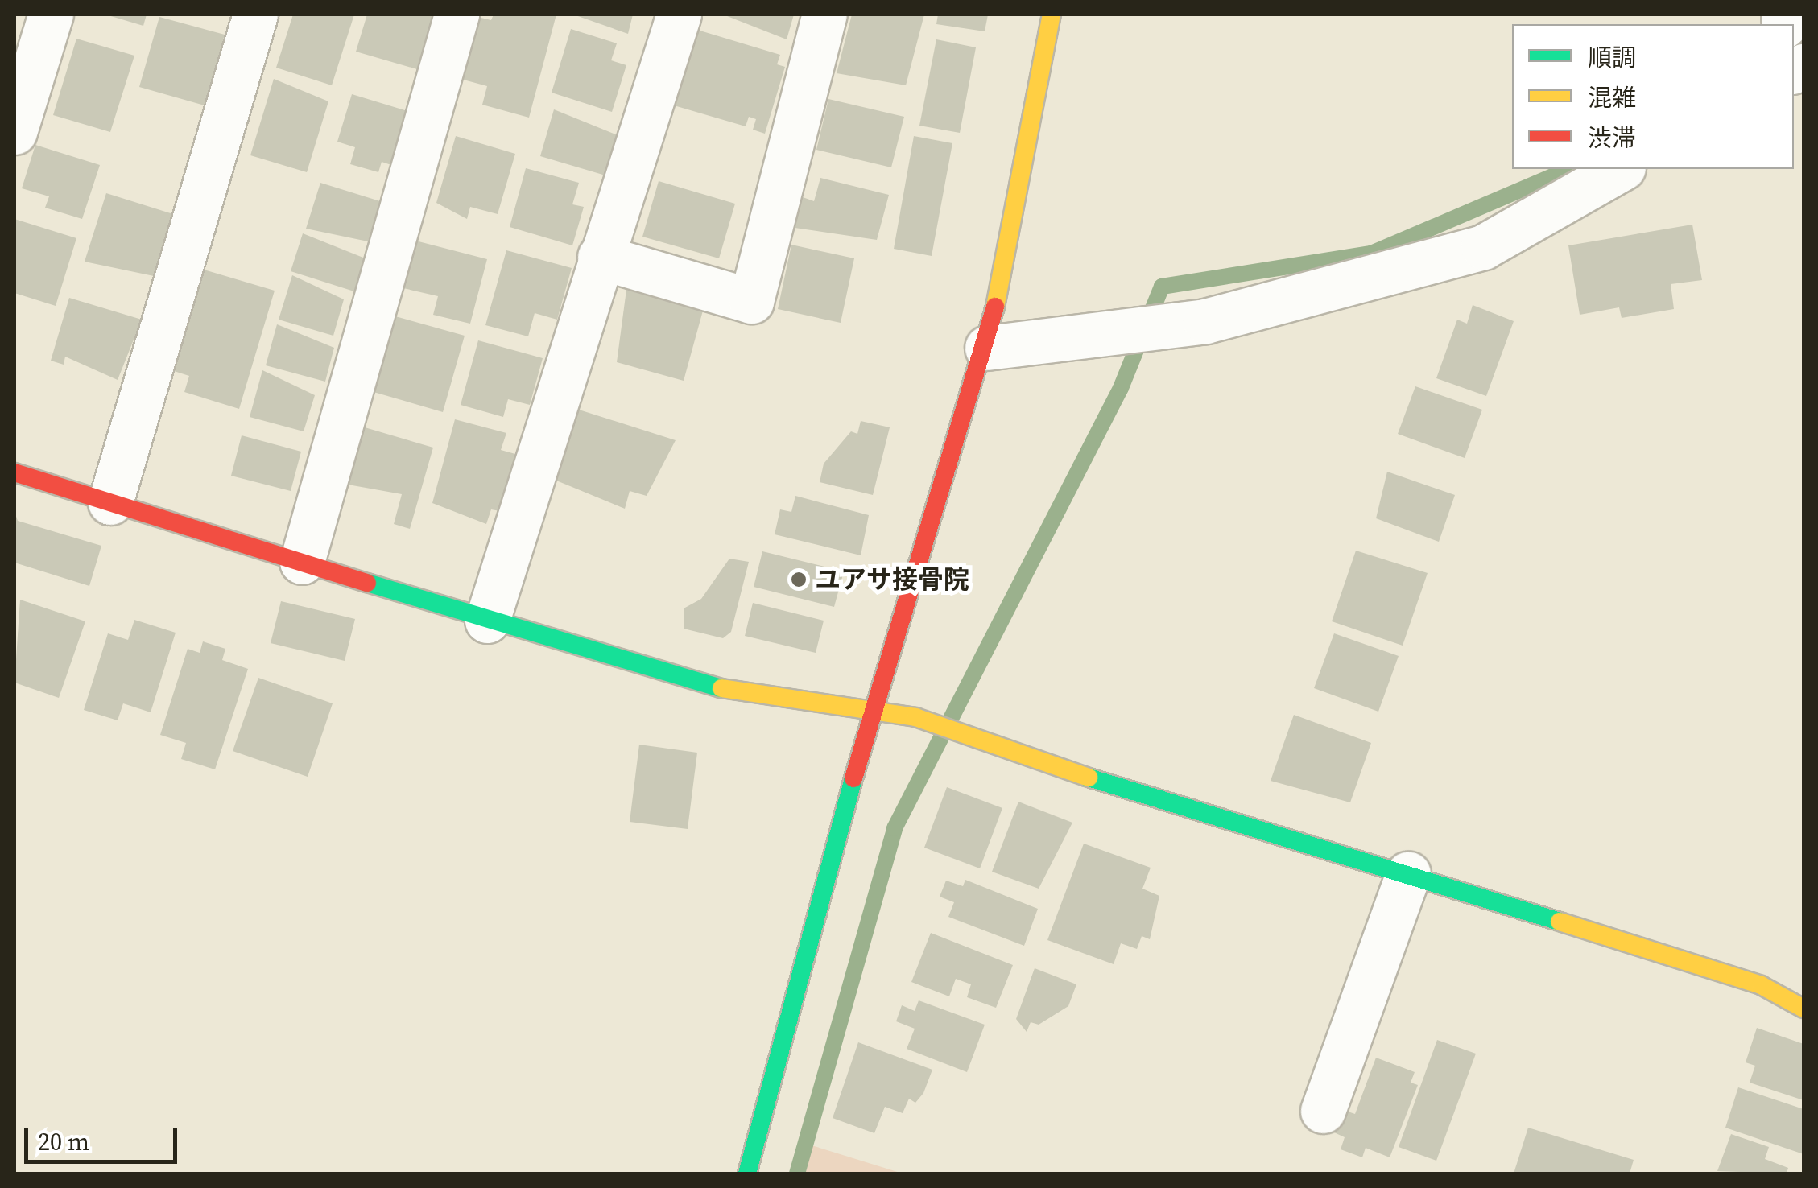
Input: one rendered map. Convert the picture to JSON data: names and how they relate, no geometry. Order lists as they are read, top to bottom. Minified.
{"places":["ユアサ接骨院"],"legend":["順調","混雑","渋滞"],"scale_bar":"20 m"}
